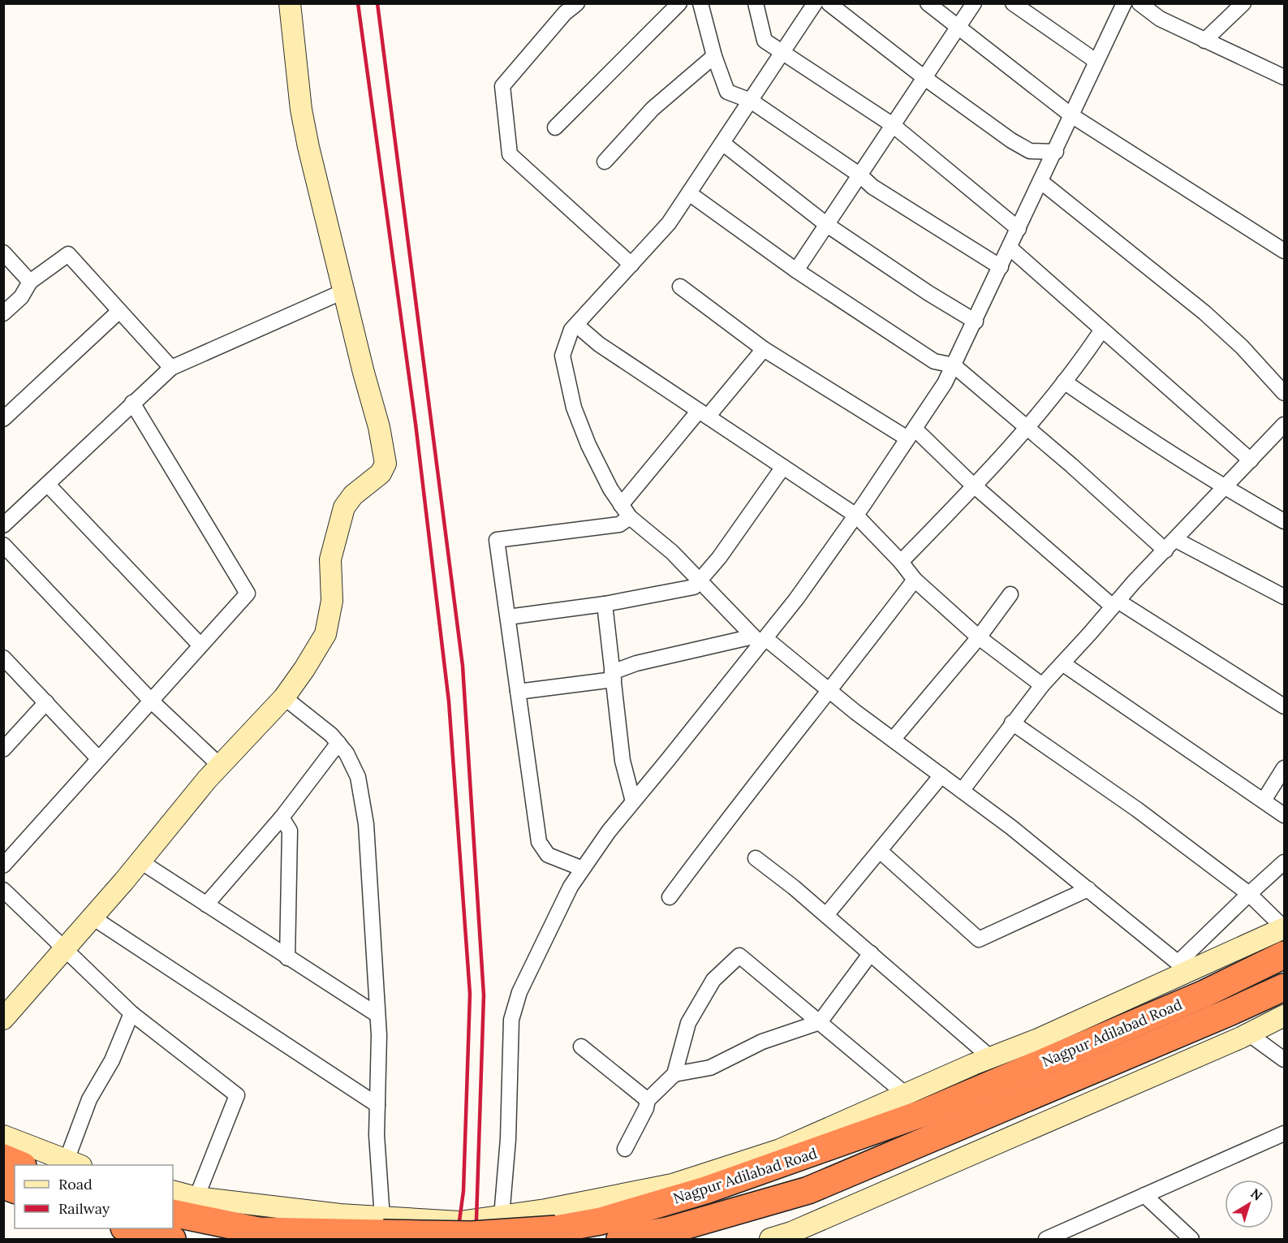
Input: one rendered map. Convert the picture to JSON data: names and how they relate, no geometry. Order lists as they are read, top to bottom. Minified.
{"streets":{"highway":["Nagpur Adilabad Road"]},"legend":["Road","Railway"],"north":"top right"}
